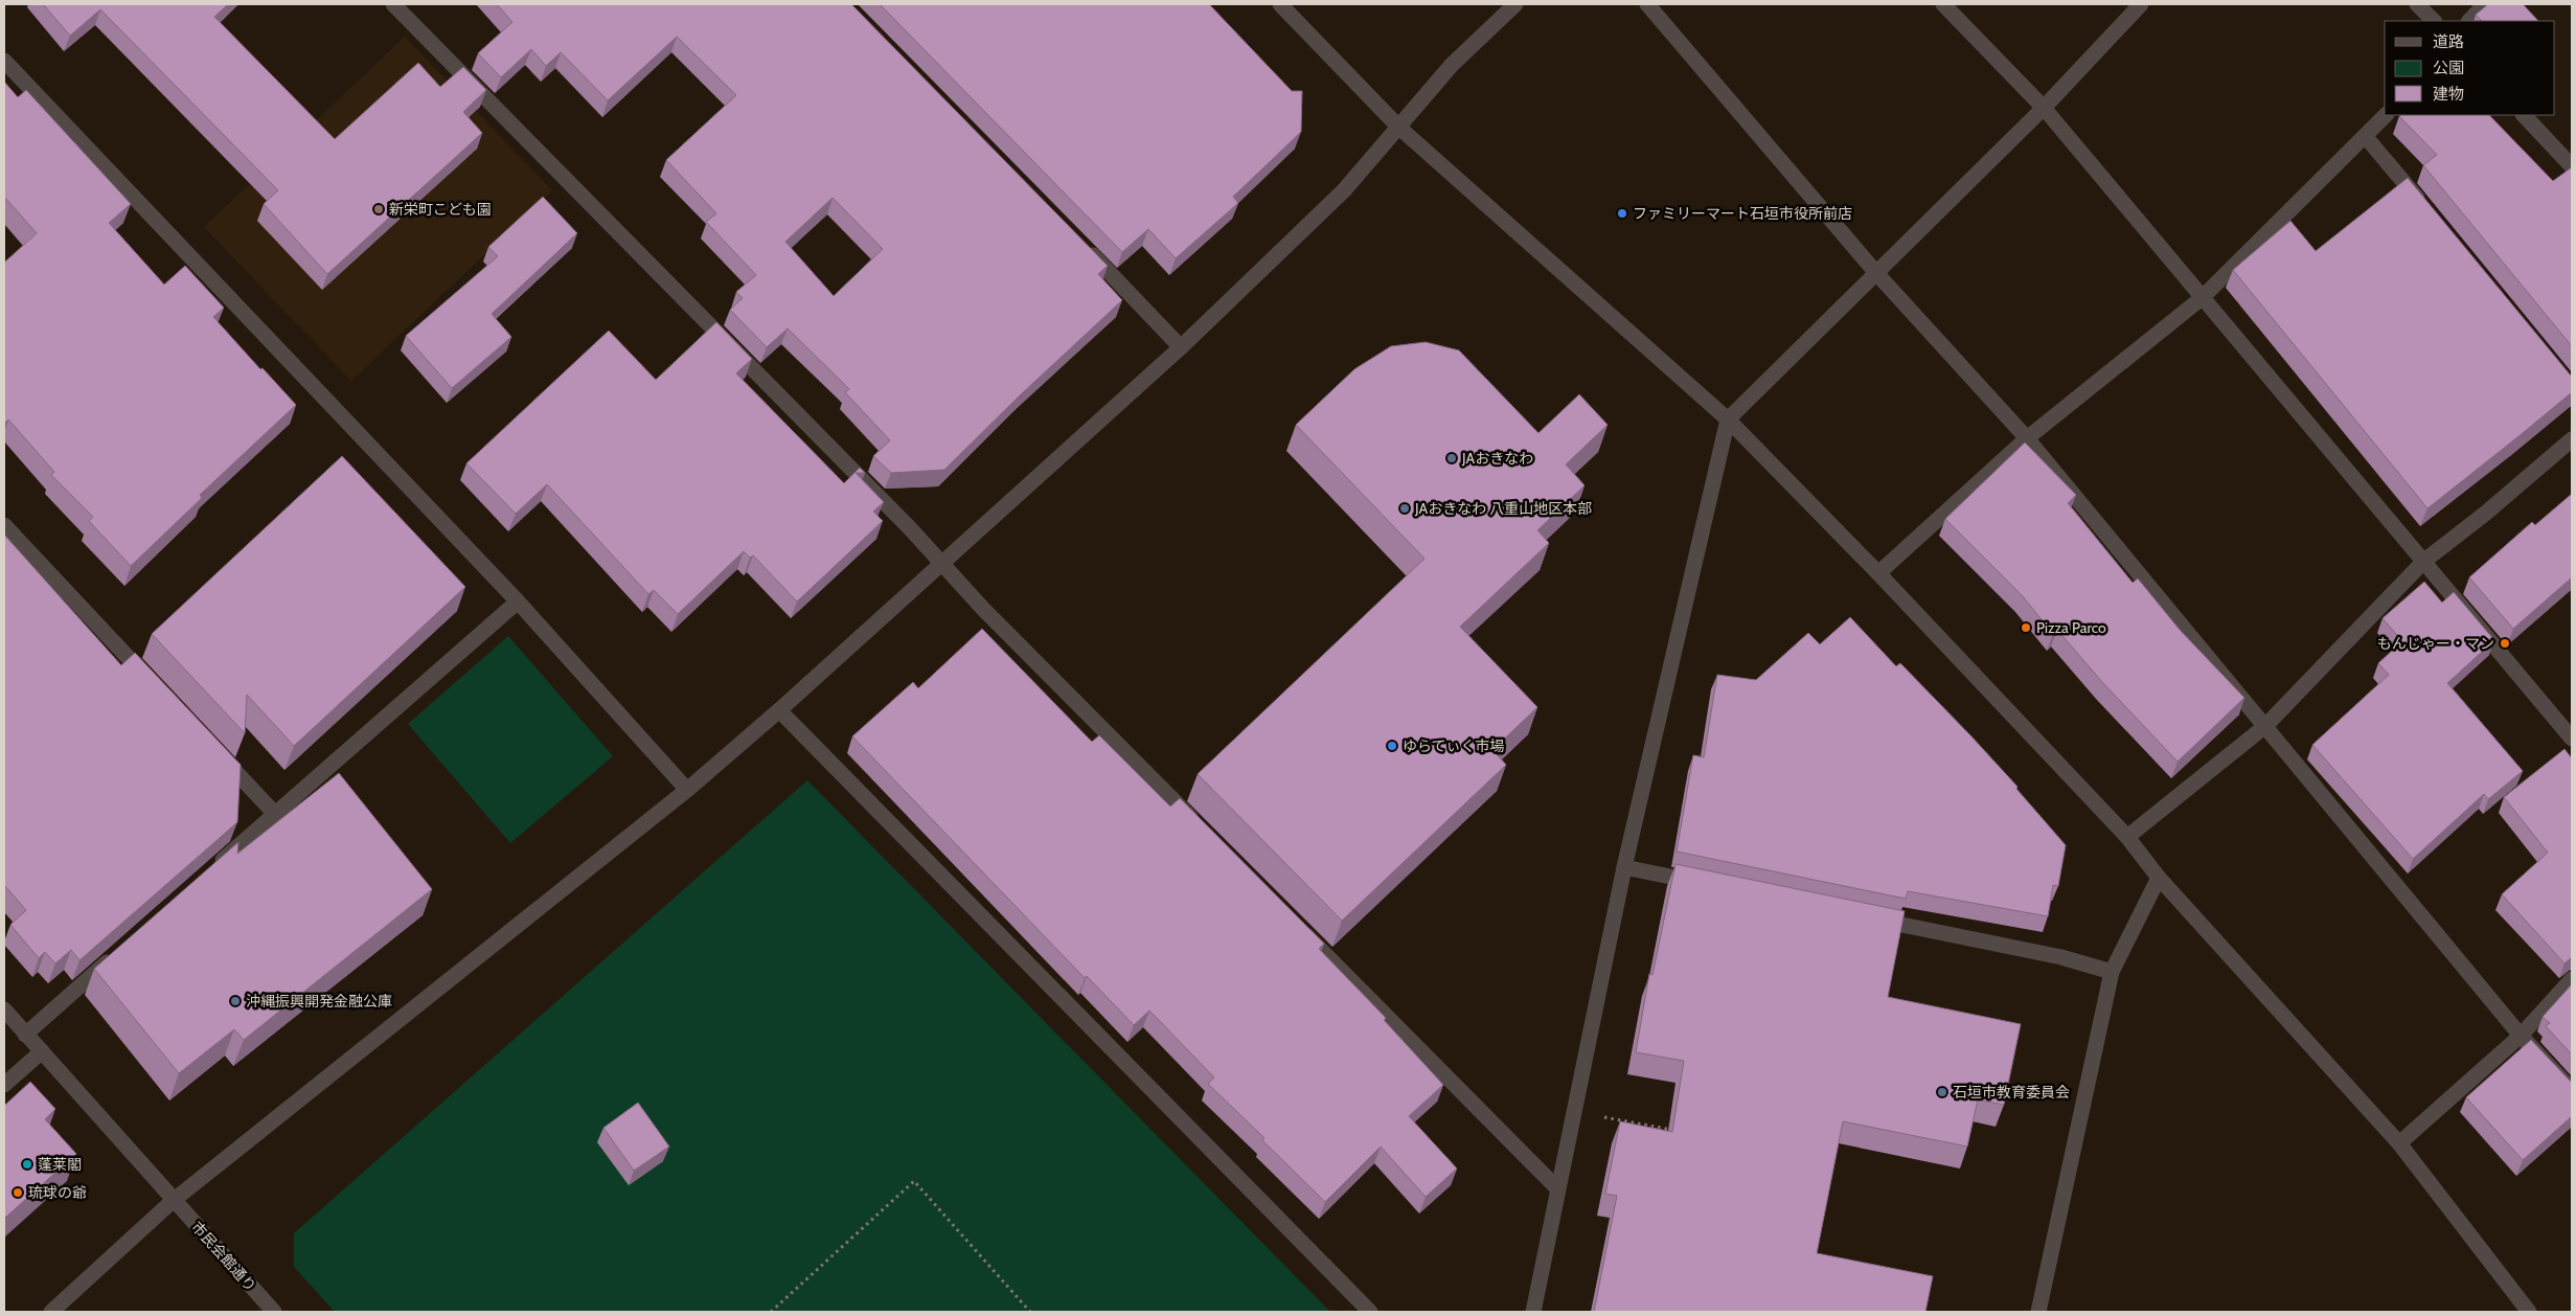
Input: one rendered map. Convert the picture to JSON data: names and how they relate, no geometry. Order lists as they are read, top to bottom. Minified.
{"streets":{"street":["市民会館通り"]},"places":["新栄町こども園","ファミリーマート石垣市役所前店","JAおきなわ","JAおきなわ 八重山地区本部","Pizza Parco","もんじゃー・マン","ゆらてぃく市場","沖縄振興開発金融公庫","石垣市教育委員会","蓬莱閣","琉球の爺"],"legend":["道路","公園","建物"]}
